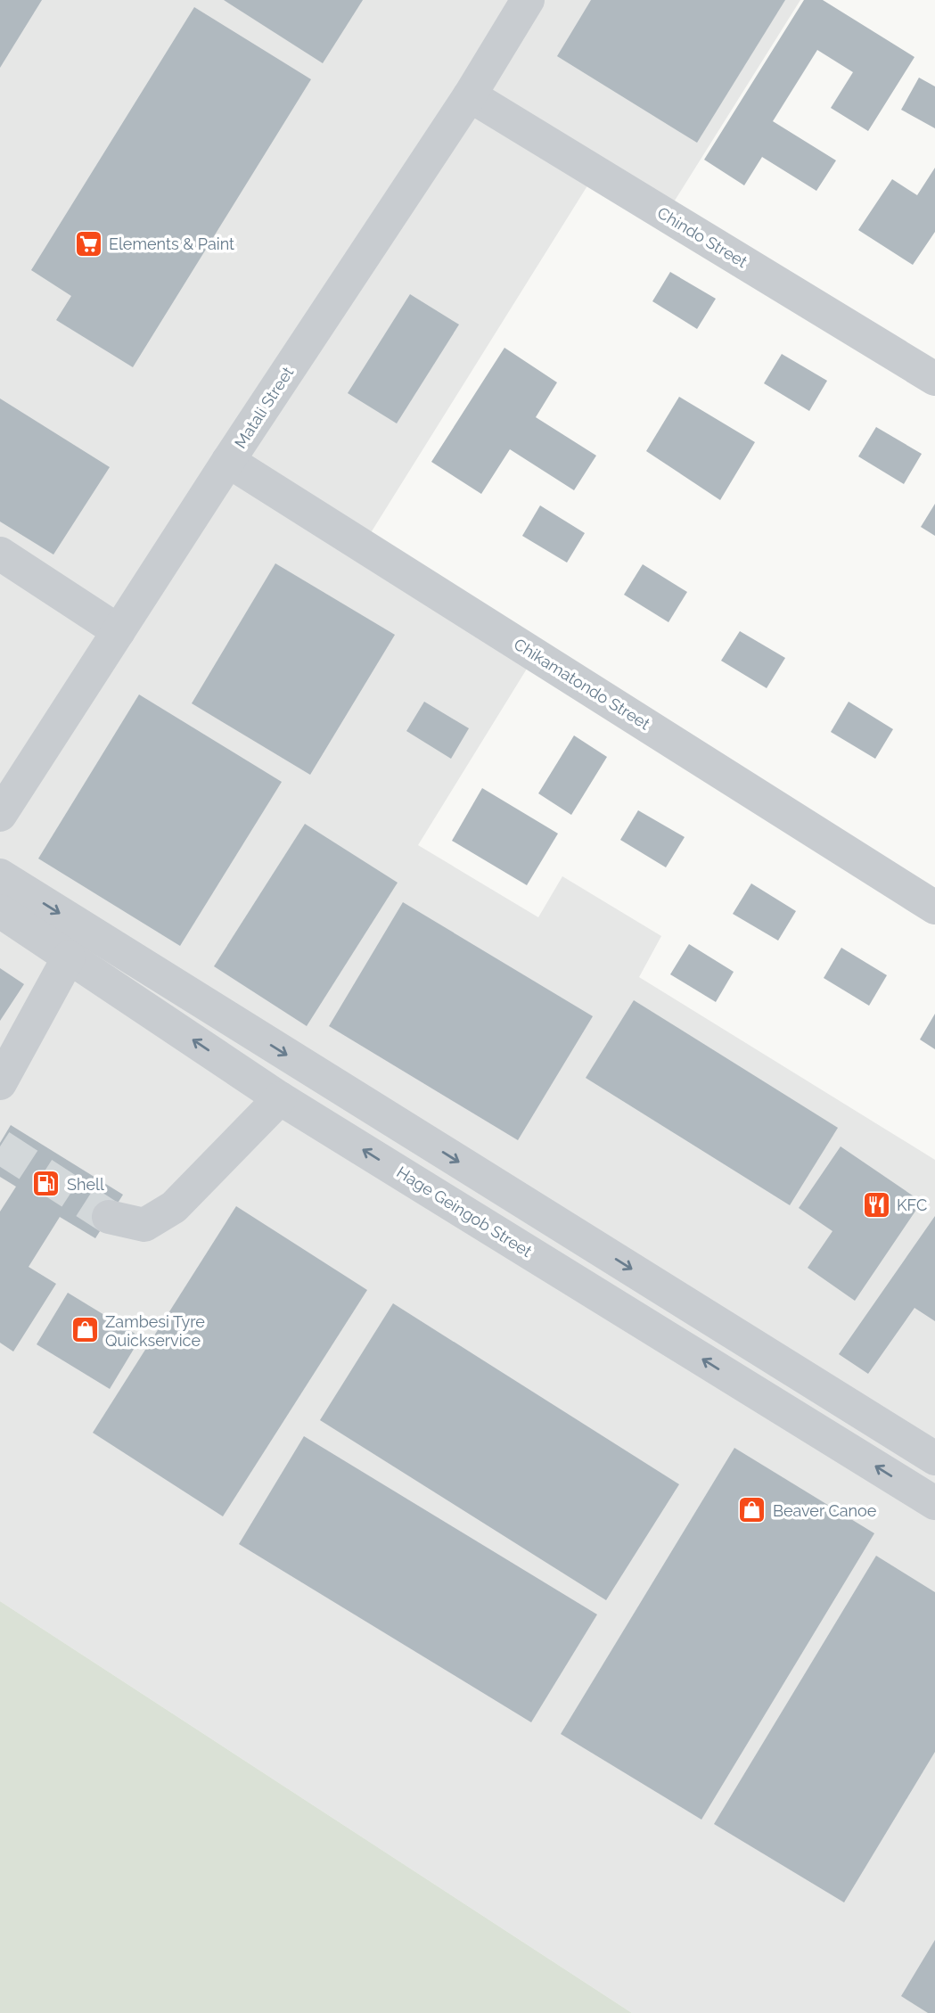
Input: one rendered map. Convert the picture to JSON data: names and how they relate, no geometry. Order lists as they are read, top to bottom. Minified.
{"streets":{"street":["Chindo Street","Matali Street","Chikamatondo Street","Hage Geingob Street"]},"crossings":[["Chindo Street","Matali Street"],["Matali Street","Chikamatondo Street"]],"places":{"supermarket":["Elements & Paint"],"fuel station":["Shell"],"restaurant":["KFC"],"shop":["Zambesi Tyre Quickservice","Beaver Canoe"]}}
